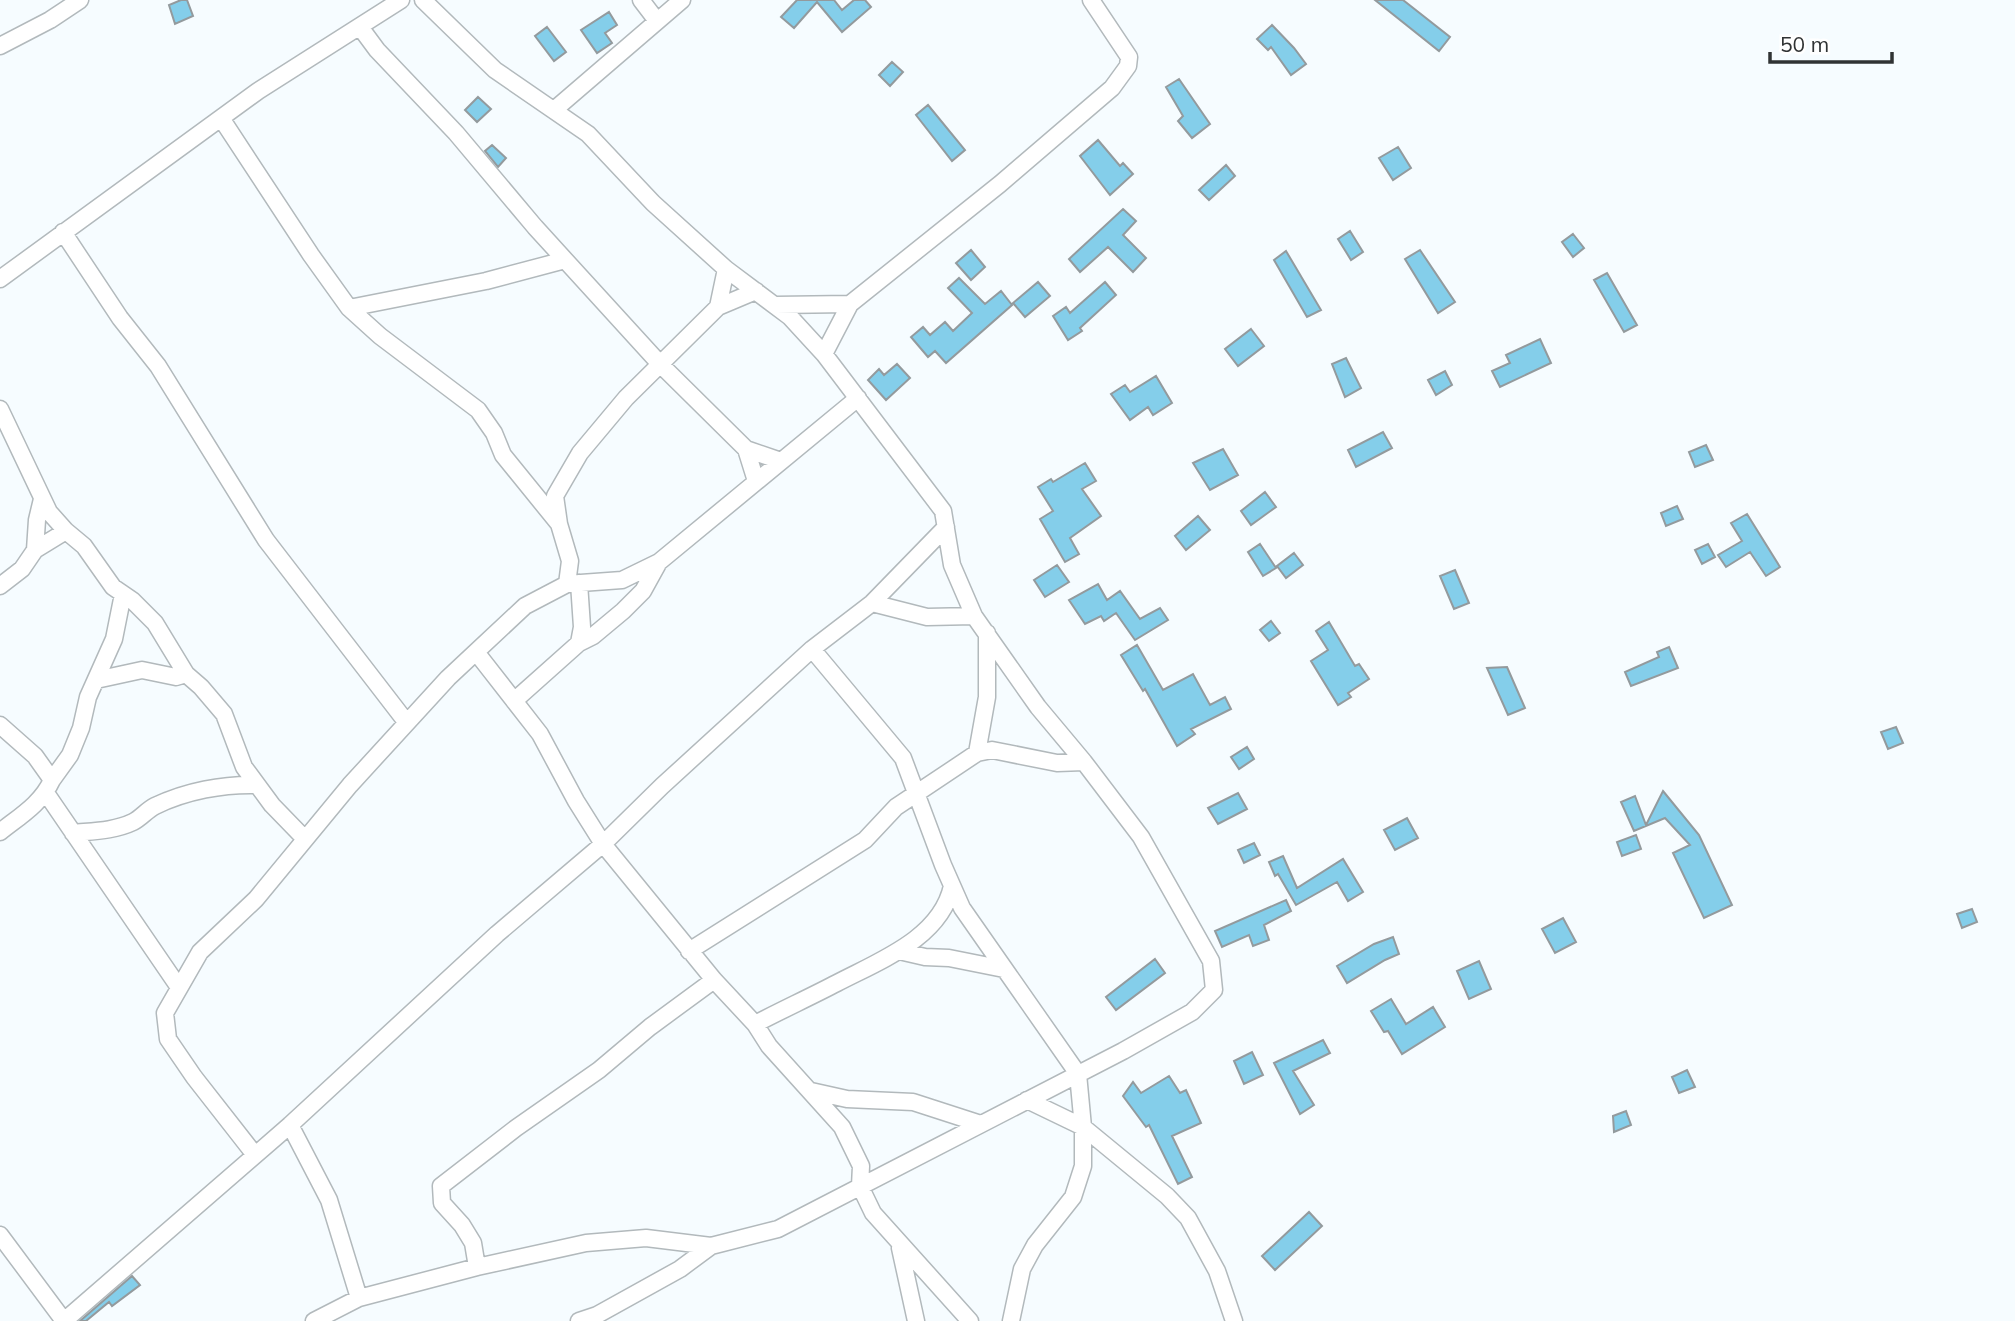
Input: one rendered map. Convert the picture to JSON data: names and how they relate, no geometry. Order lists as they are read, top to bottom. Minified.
{"scale_bar":"50 m"}
